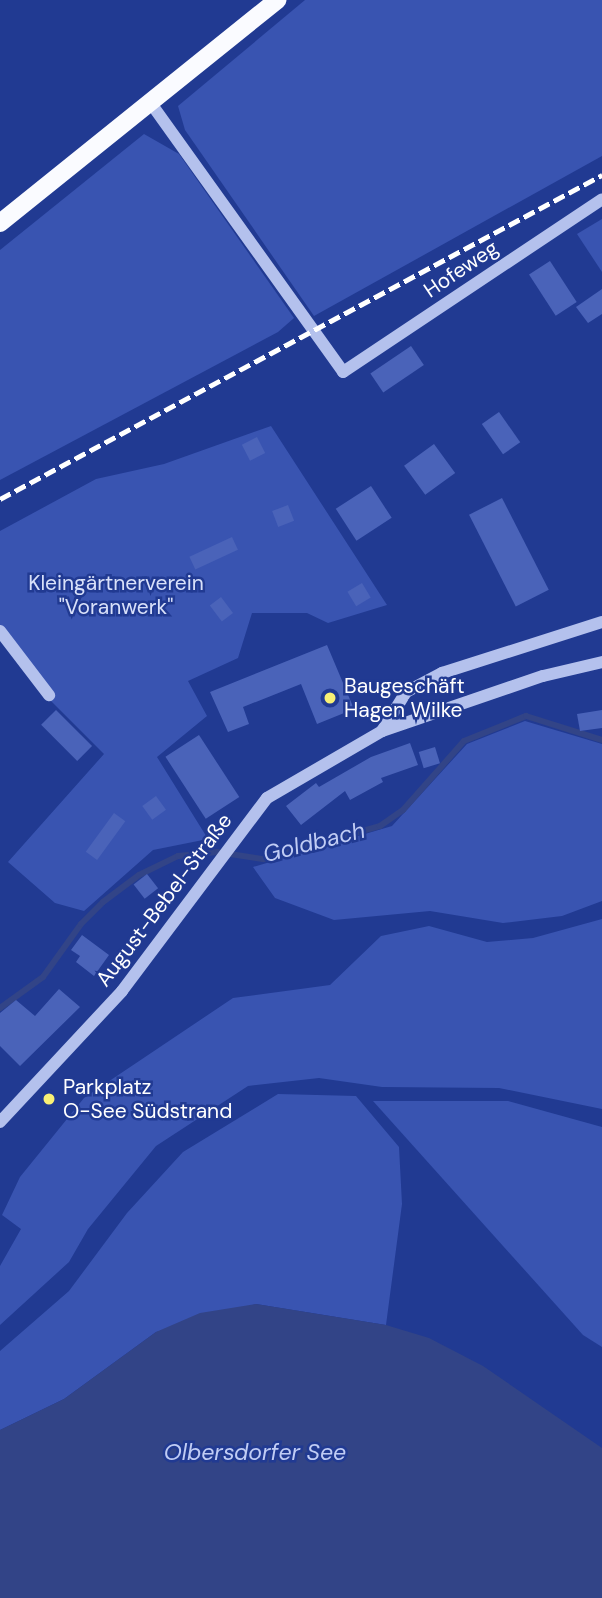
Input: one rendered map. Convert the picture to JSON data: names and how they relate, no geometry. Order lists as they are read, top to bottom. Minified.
{"streets":{"street":["Hofeweg","August-Bebel-Straße"]},"water":["Goldbach","Olbersdorfer See"],"parks":["Kleingärtnerverein \"Voranwerk\""],"places":["Baugeschäft Hagen Wilke","Parkplatz O-See Südstrand"]}
